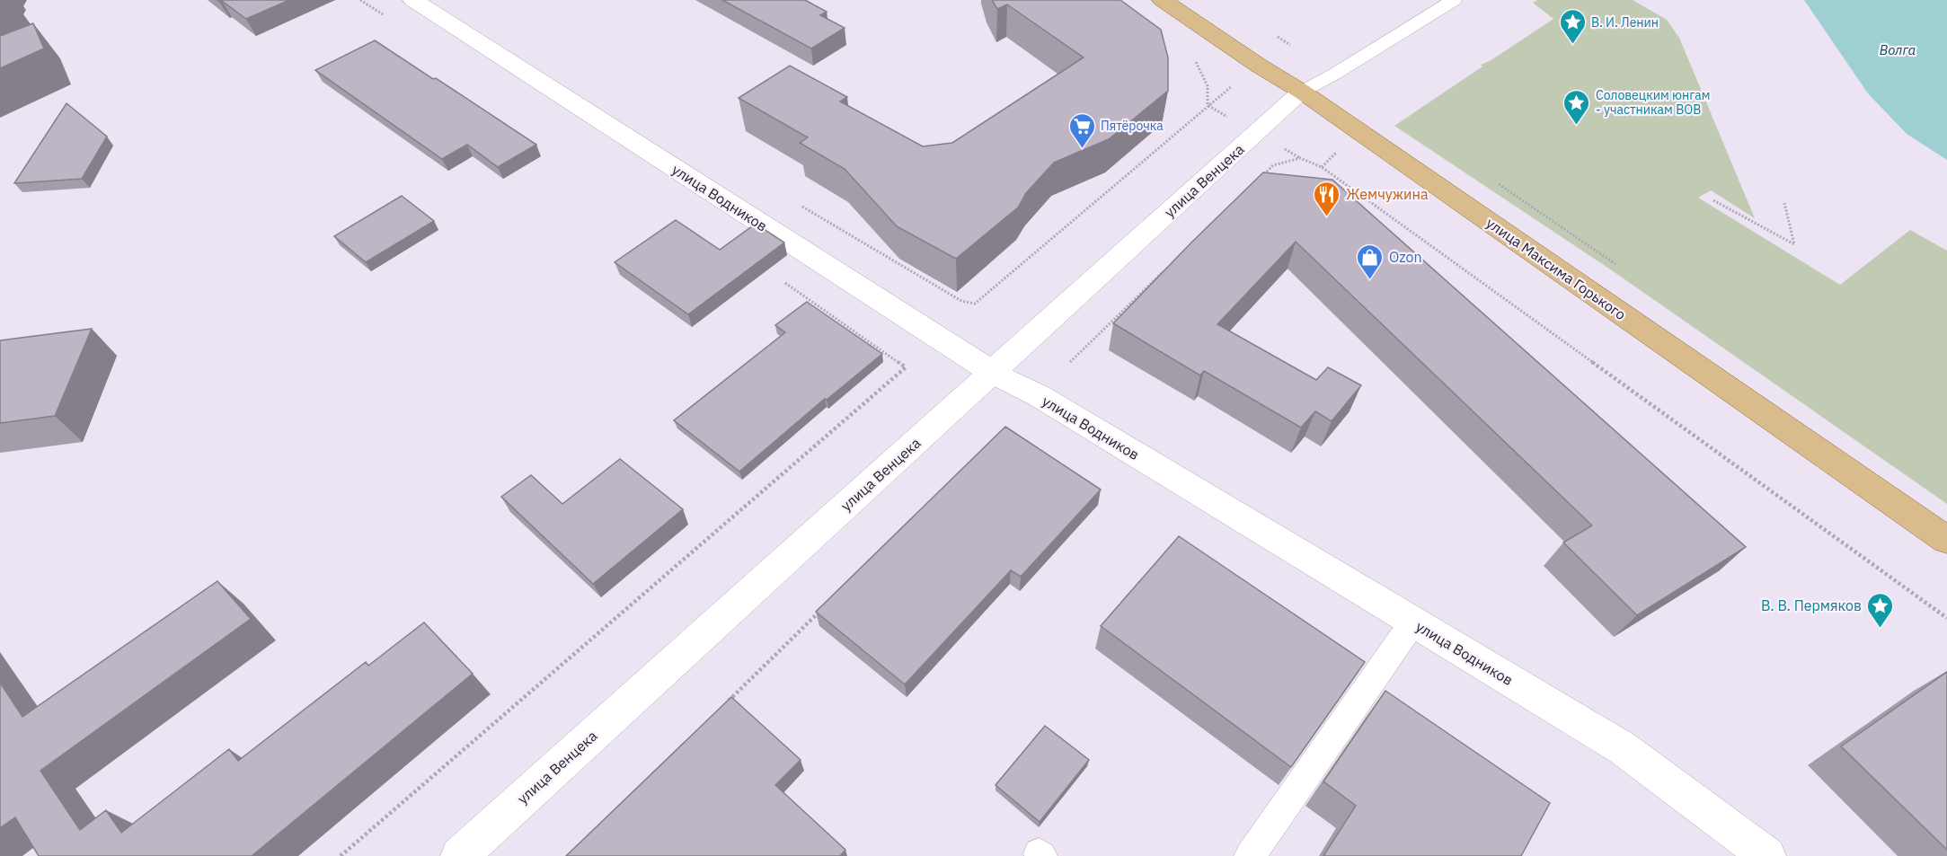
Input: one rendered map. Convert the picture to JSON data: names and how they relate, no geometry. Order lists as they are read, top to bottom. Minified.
{"streets":{"main road":["улица Максима Горького"],"street":["улица Венцека","улица Водников"]},"crossings":[["улица Венцека","улица Водников"],["улица Венцека","улица Максима Горького"]],"water":["Волга"],"places":{"place":["В. И. Ленин","Соловецким юнгам - участникам ВОВ","В. В. Пермяков"],"supermarket":["Пятёрочка"],"restaurant":["Жемчужина"],"shop":["Ozon"]}}
